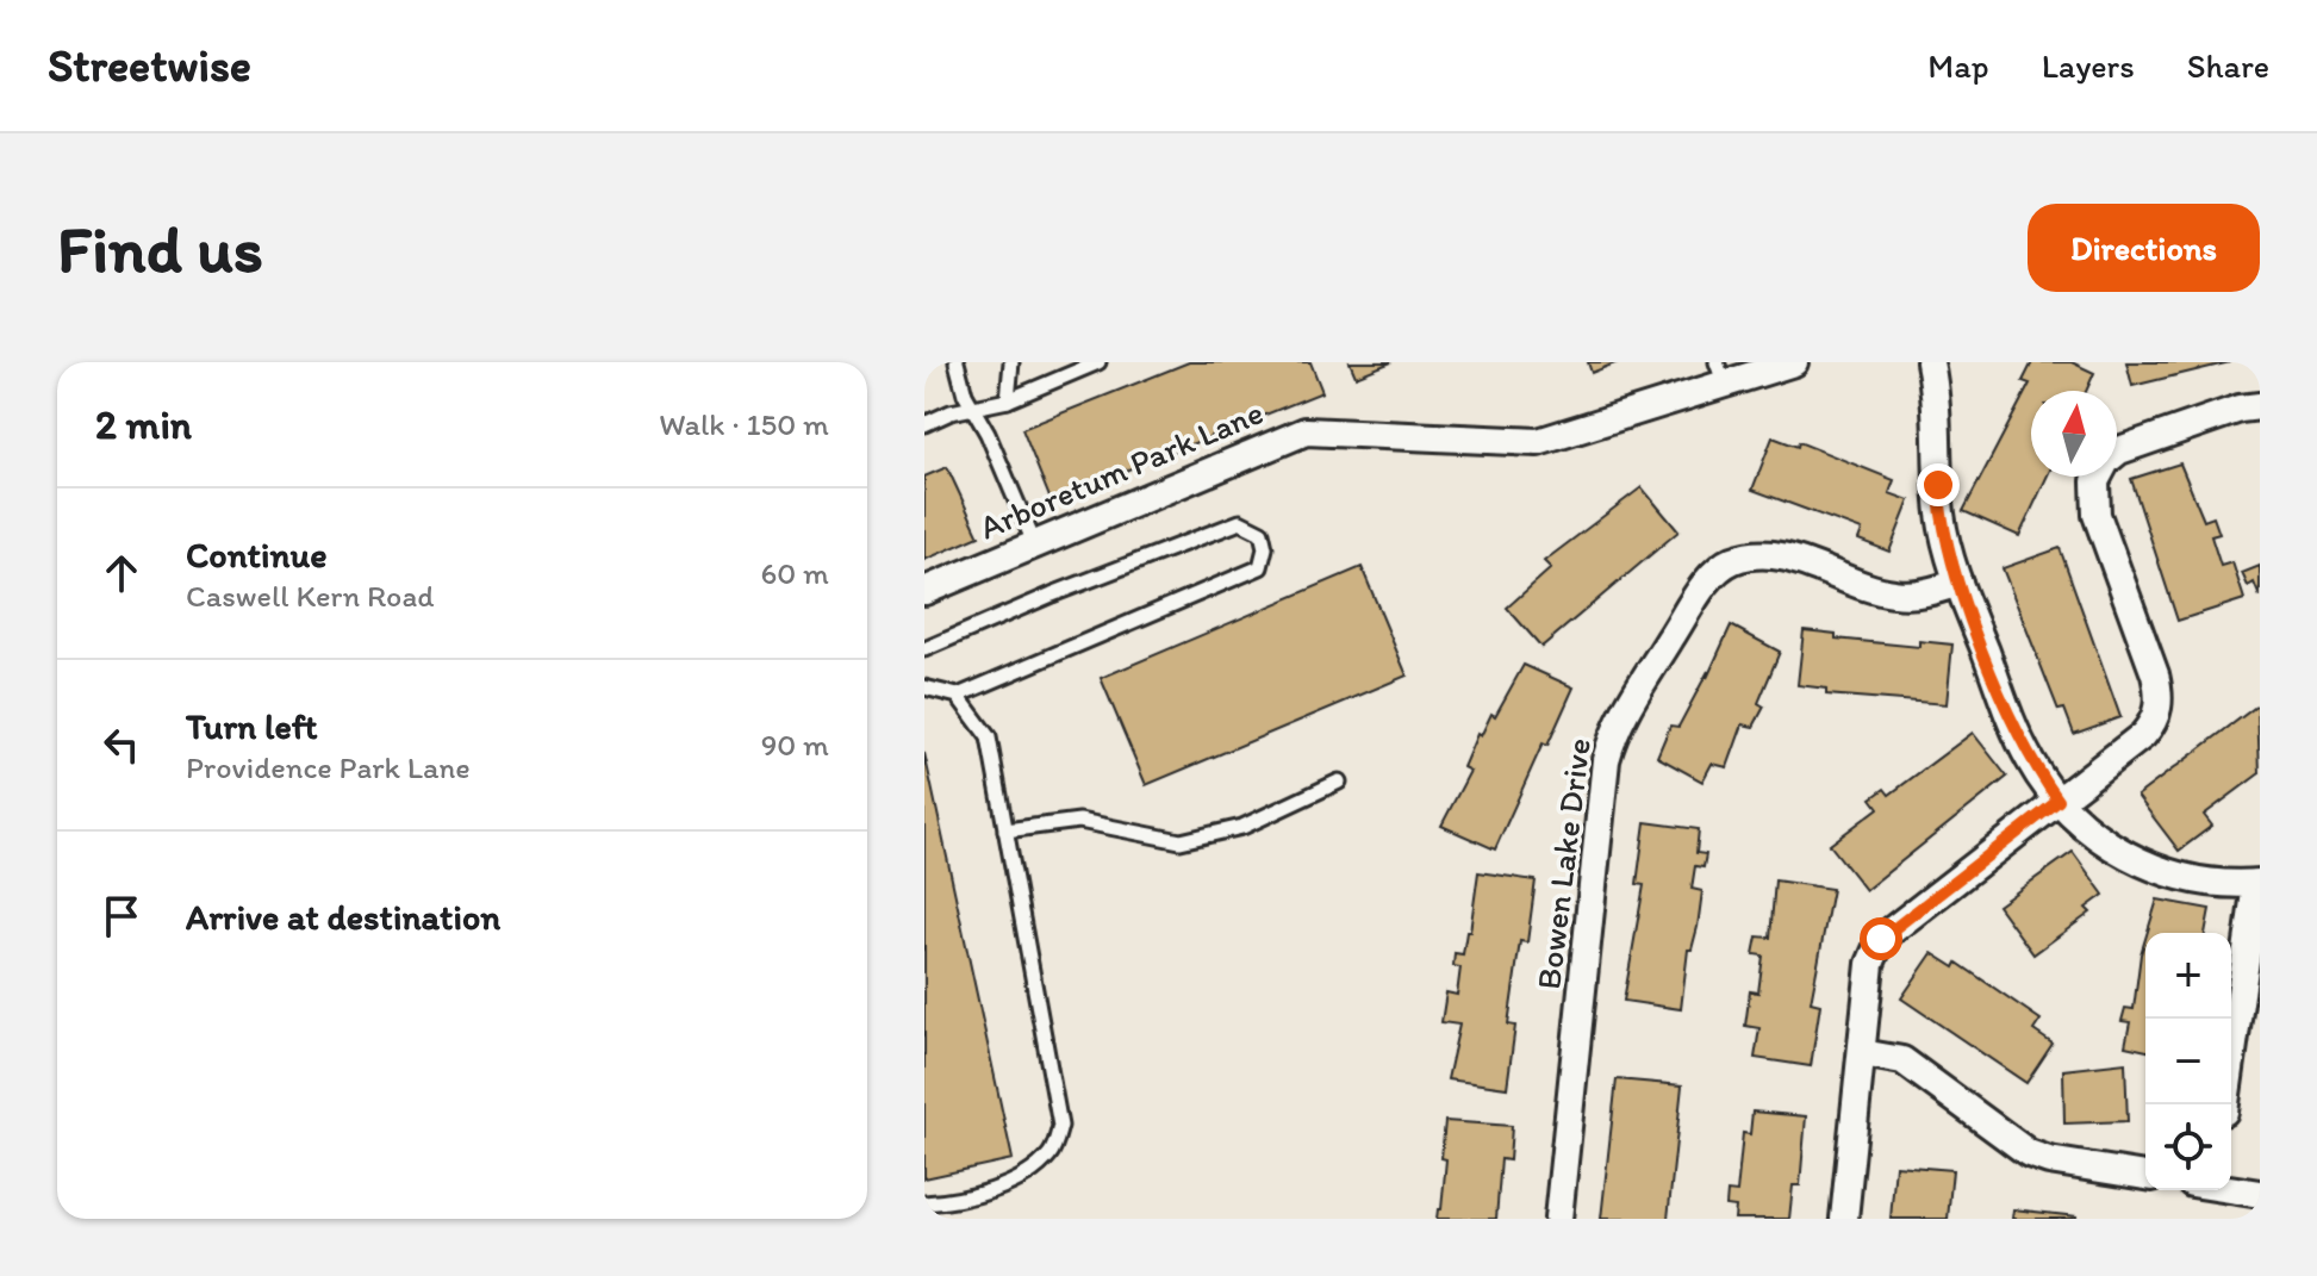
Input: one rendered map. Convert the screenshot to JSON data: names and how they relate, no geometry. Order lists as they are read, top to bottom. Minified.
{"streets":{"street":["Arboretum Park Lane","Bowen Lake Drive"]},"north":"top","page":{"header":"Streetwise","nav":["Map","Layers","Share"],"buttons":"Directions","title":"Find us","heading":["2 min","Walk · 150 m"],"list":[["Continue","Caswell Kern Road","60 m"],["Turn left","Providence Park Lane","90 m"],"Arrive at destination"],"map_buttons":["+","−"]}}
